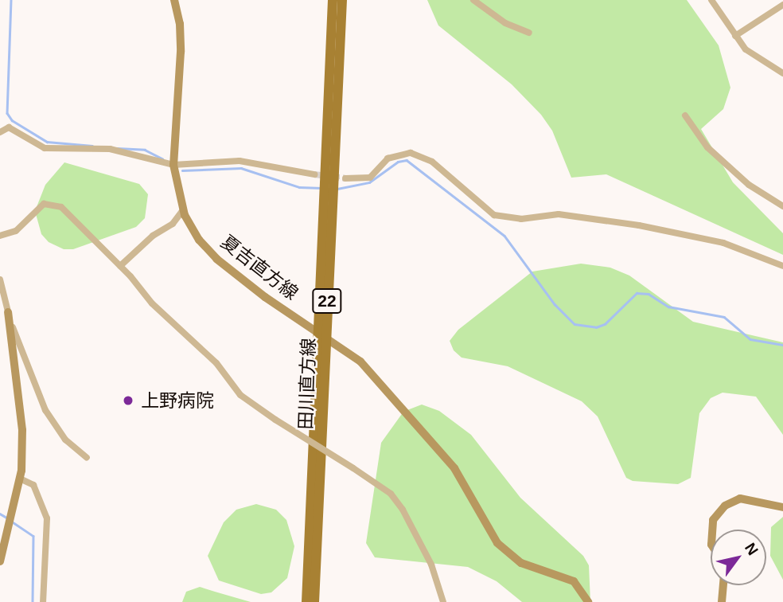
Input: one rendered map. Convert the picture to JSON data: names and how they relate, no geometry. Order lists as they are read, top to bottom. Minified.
{"streets":{"main road":["夏吉直方線","22","田川直方線"]},"crossings":[["夏吉直方線","田川直方線"]],"places":["上野病院"],"north":"top right"}
